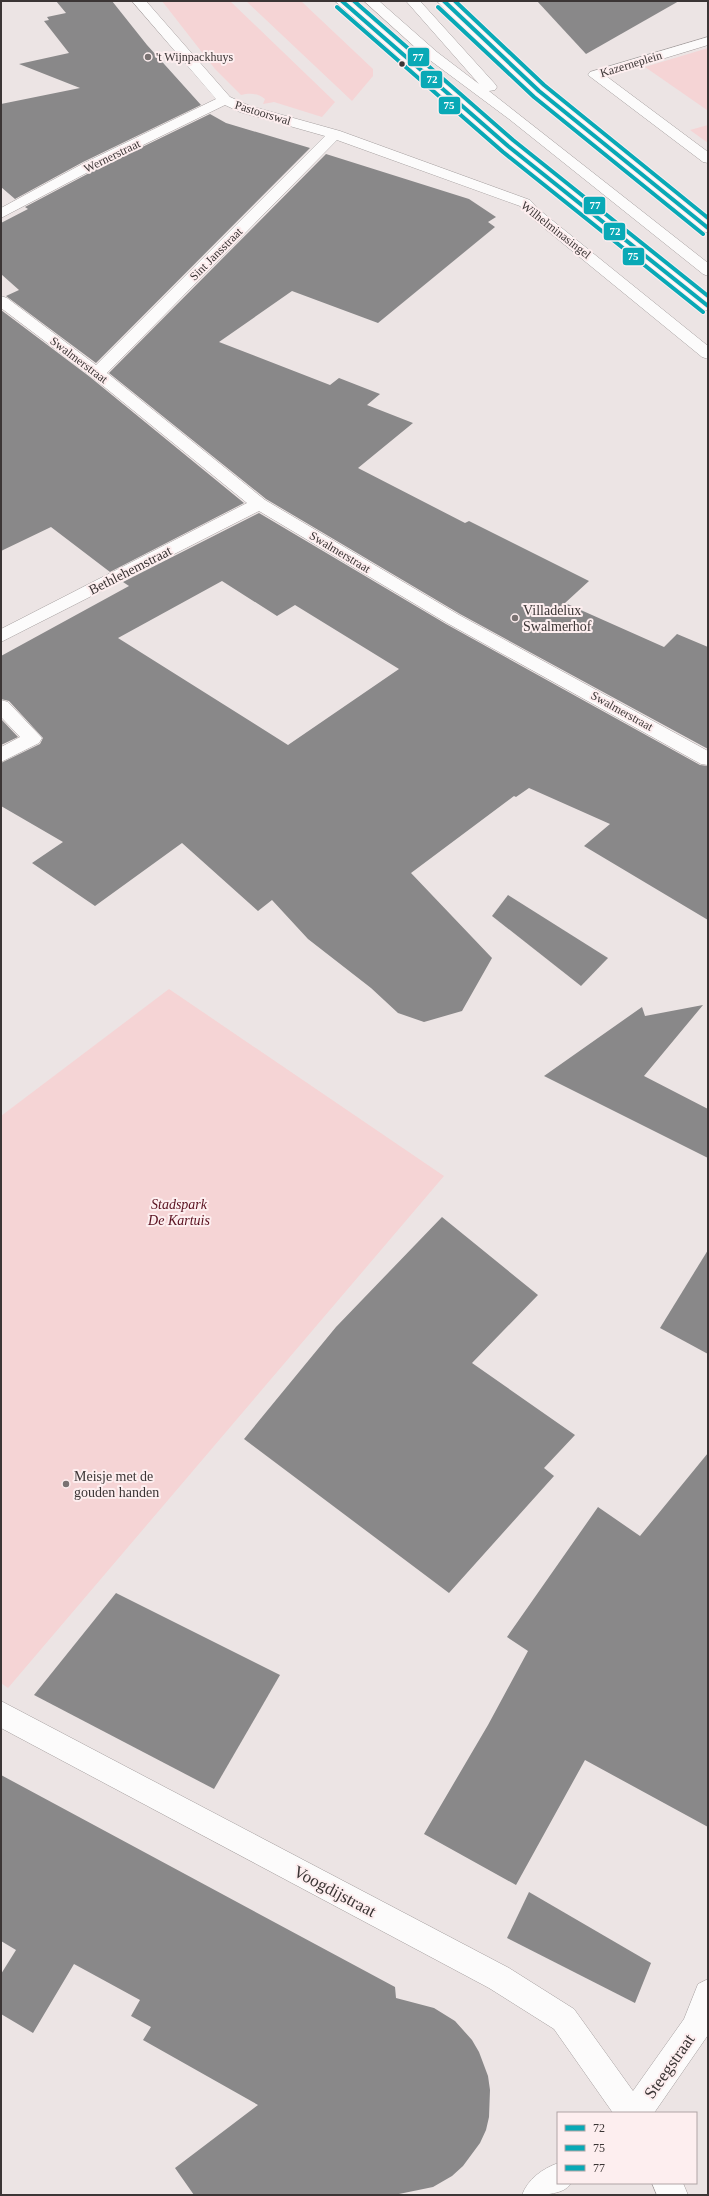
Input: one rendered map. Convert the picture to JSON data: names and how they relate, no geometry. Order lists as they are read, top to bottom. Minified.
{"streets":{"street":["Kazerneplein","Pastoorswal","Wernerstraat","Wilhelminasingel","Sint Jansstraat","Swalmerstraat","Bethlehemstraat","Voogdijstraat","Steegstraat"]},"crossings":[["Pastoorswal","Wernerstraat"],["Pastoorswal","Wilhelminasingel"],["Pastoorswal","Sint Jansstraat"],["Wilhelminasingel","Sint Jansstraat"],["Sint Jansstraat","Swalmerstraat"],["Swalmerstraat","Bethlehemstraat"]],"parks":["Stadspark De Kartuis"],"places":["'t Wijnpackhuys","Villadelux Swalmerhof","Meisje met de gouden handen"],"lines":["transit line 72","transit line 77","transit line 75"],"legend":["72","75","77"]}
